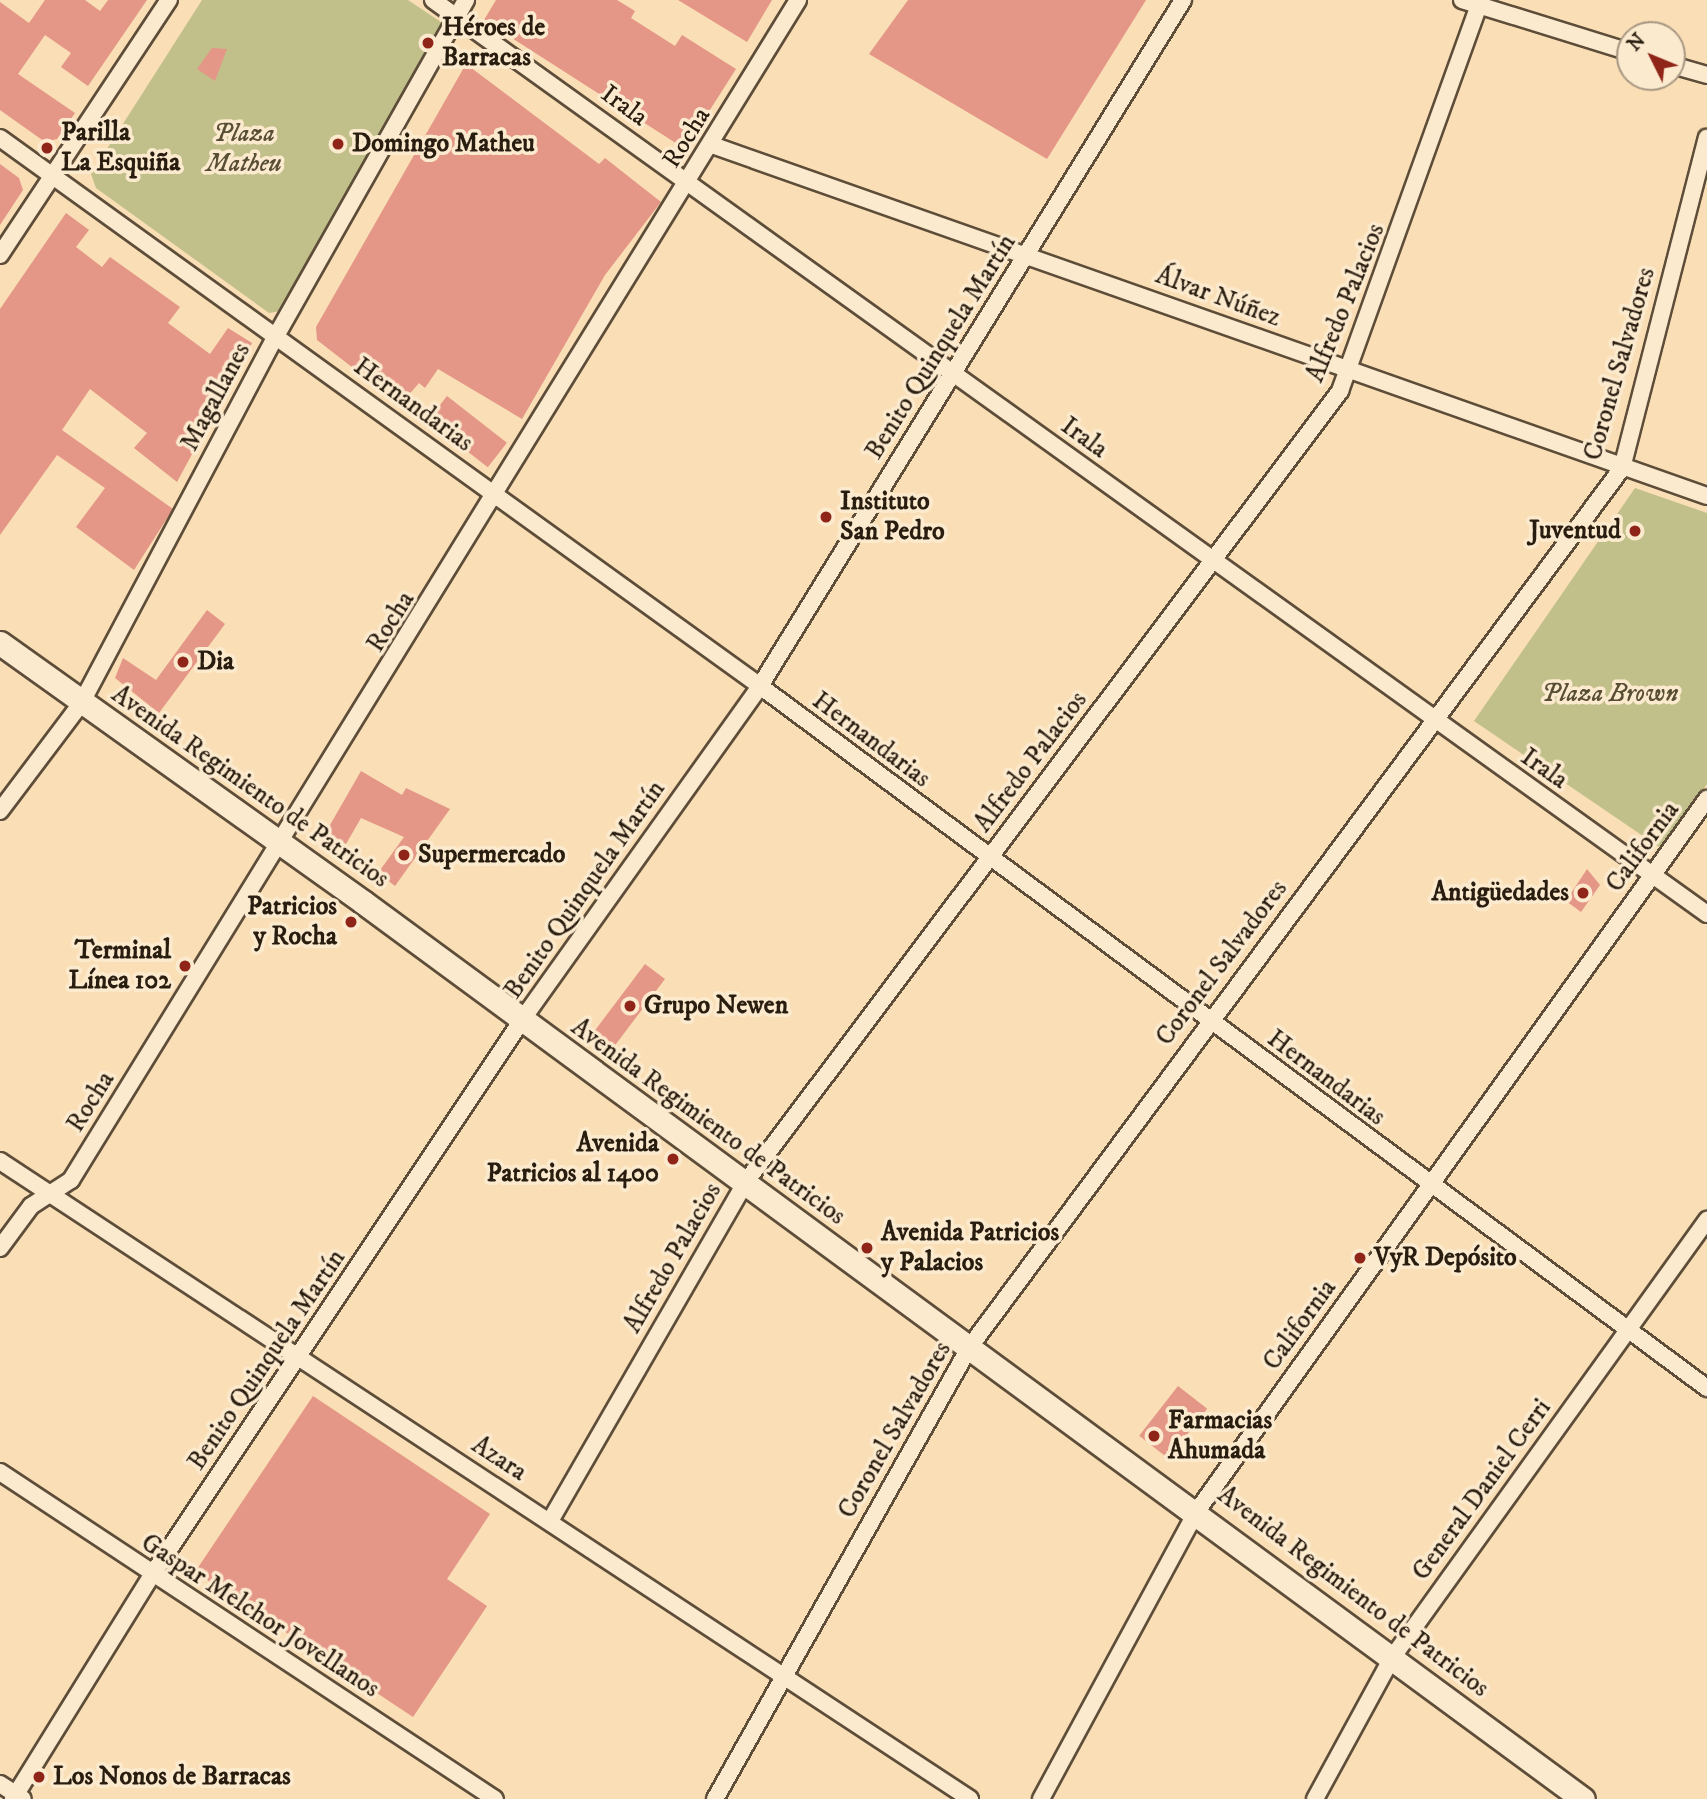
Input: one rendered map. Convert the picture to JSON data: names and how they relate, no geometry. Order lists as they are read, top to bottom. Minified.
{"streets":{"main road":["Avenida Regimiento de Patricios"],"street":["Irala","Rocha","Álvar Núñez","Alfredo Palacios","Benito Quinquela Martín","Coronel Salvadores","Magallanes","Hernandarias","California","Azara","General Daniel Cerri","Gaspar Melchor Jovellanos"]},"crossings":[["Irala","Rocha"],["Irala","Alfredo Palacios"],["Irala","Benito Quinquela Martín"],["Irala","Coronel Salvadores"],["Irala","Magallanes"],["Irala","California"],["Rocha","Álvar Núñez"],["Rocha","Hernandarias"],["Rocha","Avenida Regimiento de Patricios"],["Rocha","Azara"],["Álvar Núñez","Alfredo Palacios"],["Álvar Núñez","Benito Quinquela Martín"],["Álvar Núñez","Coronel Salvadores"],["Alfredo Palacios","Hernandarias"],["Alfredo Palacios","Avenida Regimiento de Patricios"],["Alfredo Palacios","Azara"],["Benito Quinquela Martín","Hernandarias"],["Benito Quinquela Martín","Avenida Regimiento de Patricios"],["Benito Quinquela Martín","Azara"],["Benito Quinquela Martín","Gaspar Melchor Jovellanos"],["Coronel Salvadores","Hernandarias"],["Coronel Salvadores","Avenida Regimiento de Patricios"],["Coronel Salvadores","Azara"],["Magallanes","Hernandarias"],["Magallanes","Avenida Regimiento de Patricios"],["Hernandarias","California"],["Hernandarias","General Daniel Cerri"],["Avenida Regimiento de Patricios","California"],["Avenida Regimiento de Patricios","General Daniel Cerri"]],"parks":["Plaza Matheu","Plaza Brown"],"places":["Héroes de Barracas","Domingo Matheu","Parilla La Esquiña","Instituto San Pedro","Juventud","Dia","Supermercado","Antigüedades","Patricios y Rocha","Terminal Línea 102","Grupo Newen","Avenida Patricios al 1400","Avenida Patricios y Palacios","VyR Depósito","Farmacias Ahumada","Los Nonos de Barracas"],"north":"top left"}
